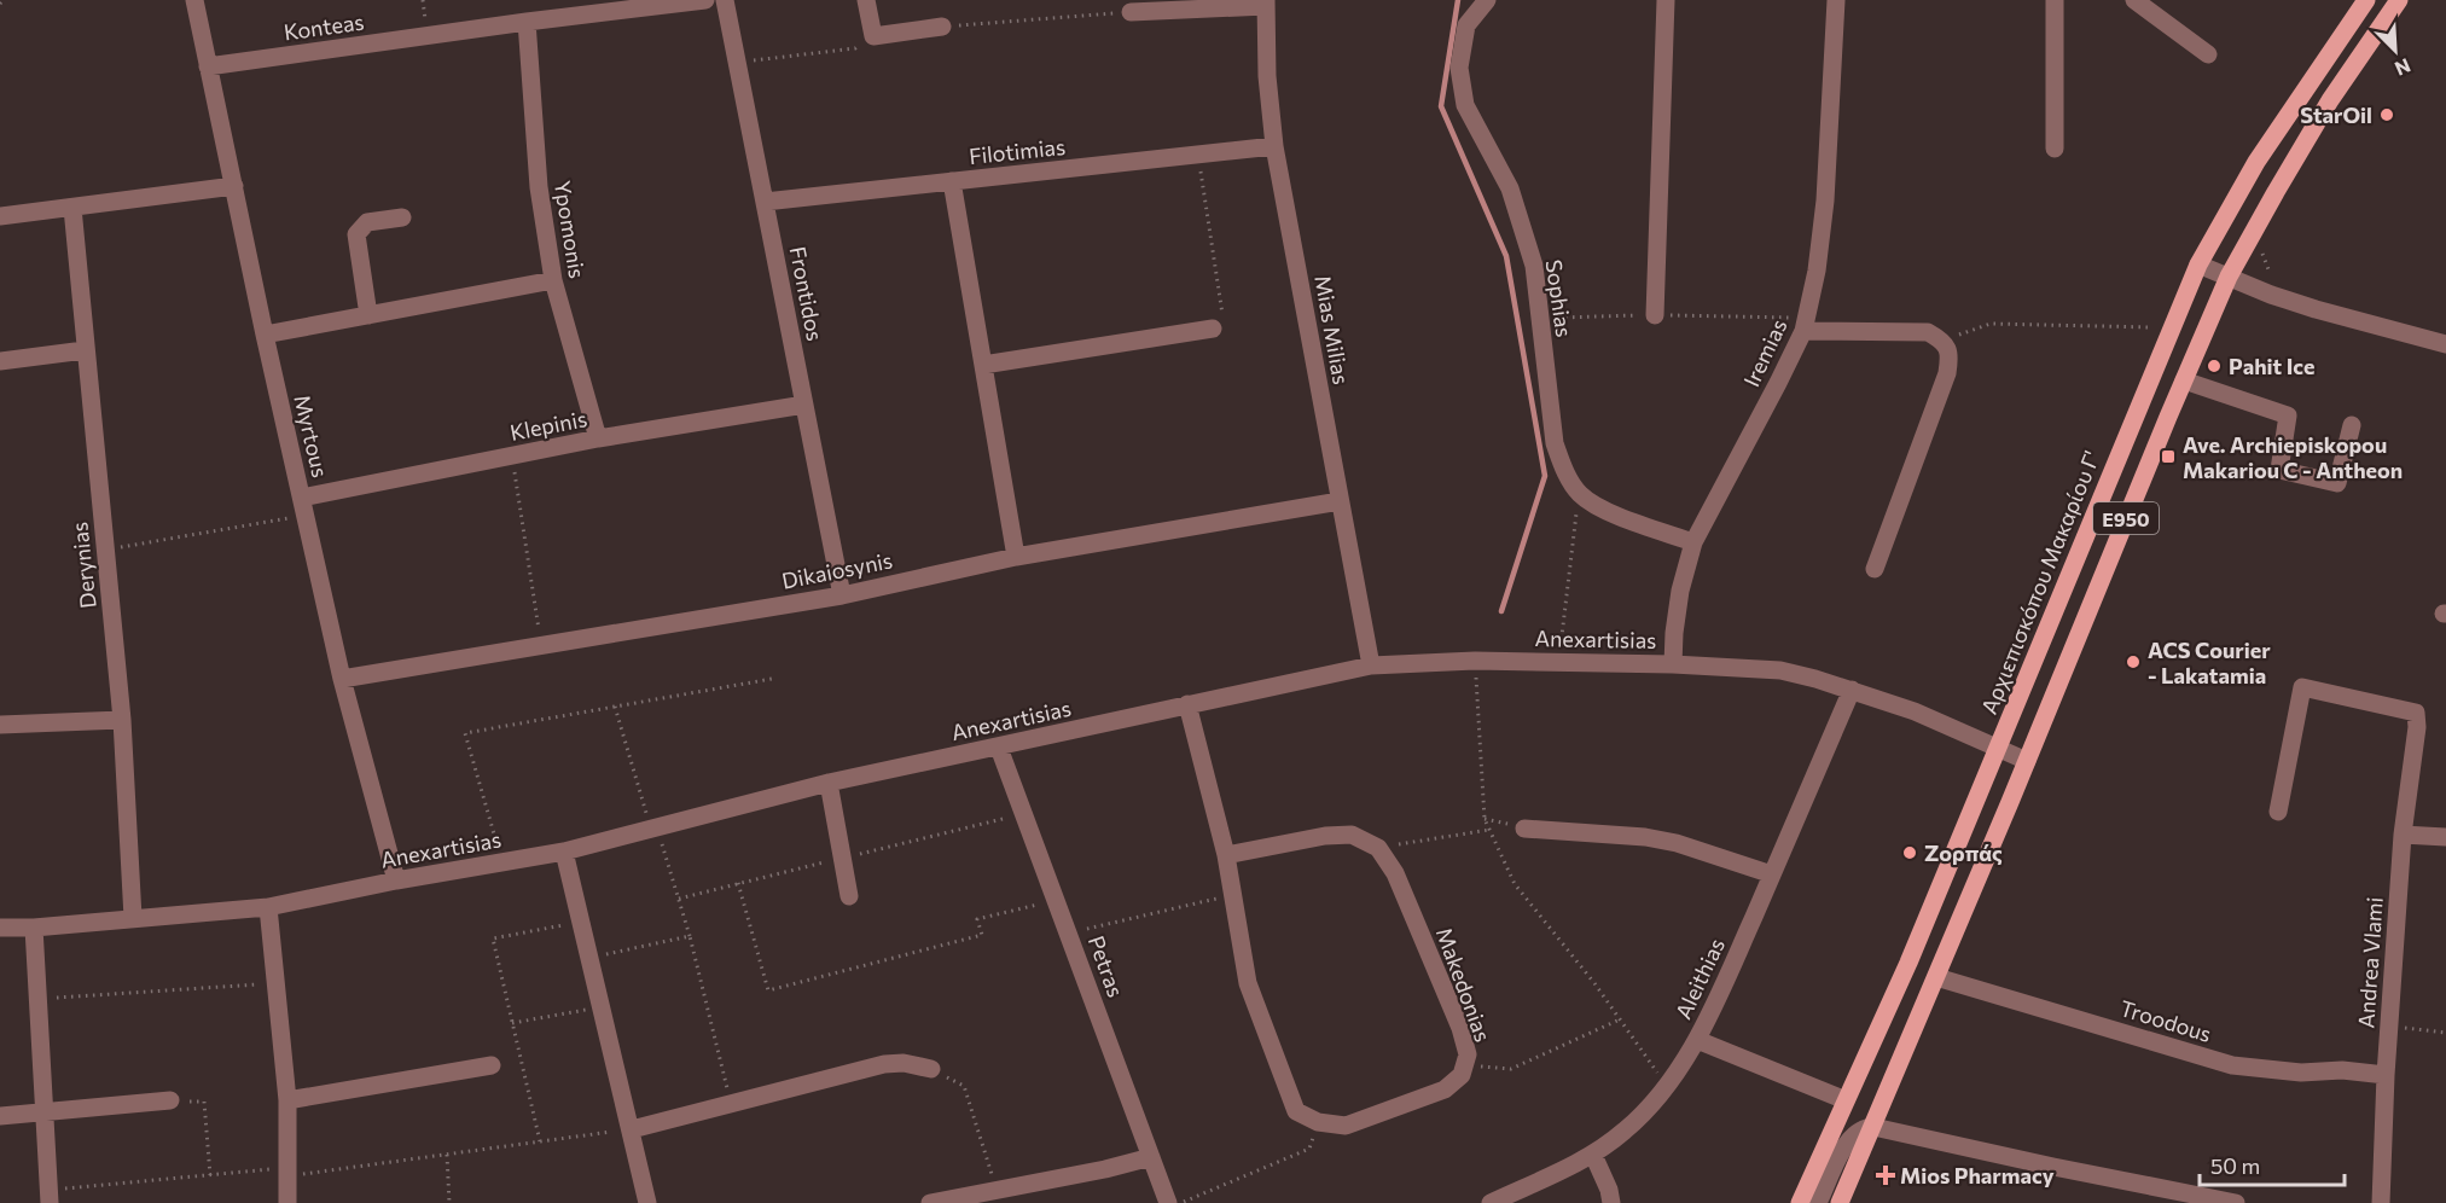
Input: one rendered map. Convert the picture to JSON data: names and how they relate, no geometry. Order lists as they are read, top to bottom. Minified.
{"streets":{"main road":["E950","Αρχιεπισκόπου Μακαρίου Γ'"],"street":["Konteas","Filotimias","Ypomonis","Frontidos","Sophias","Mias Milias","Iremias","Klepinis","Myrtous","Derynias","Dikaiosynis","Anexartisias","Andrea Vlami","Petras","Aleithias","Makedonias","Troodous"]},"crossings":[["Konteas","Ypomonis"],["Konteas","Myrtous"],["Filotimias","Frontidos"],["Filotimias","Mias Milias"],["Ypomonis","Klepinis"],["Frontidos","Klepinis"],["Frontidos","Dikaiosynis"],["Sophias","Iremias"],["Mias Milias","Dikaiosynis"],["Mias Milias","Anexartisias"],["Iremias","Anexartisias"],["Klepinis","Myrtous"],["Myrtous","Dikaiosynis"],["Myrtous","Anexartisias"],["E950","Anexartisias"],["E950","Troodous"],["Derynias","Anexartisias"],["Αρχιεπισκόπου Μακαρίου Γ'","Anexartisias"],["Anexartisias","Petras"],["Anexartisias","Aleithias"],["Andrea Vlami","Troodous"]],"places":{"other":["StarOil","Pahit Ice","ACS Courier - Lakatamia","Ζορπάς"],"transit":["Ave. Archiepiskopou Makariou C - Antheon"],"health":["Mios Pharmacy"]},"scale_bar":"50 m","north":"bottom right"}
